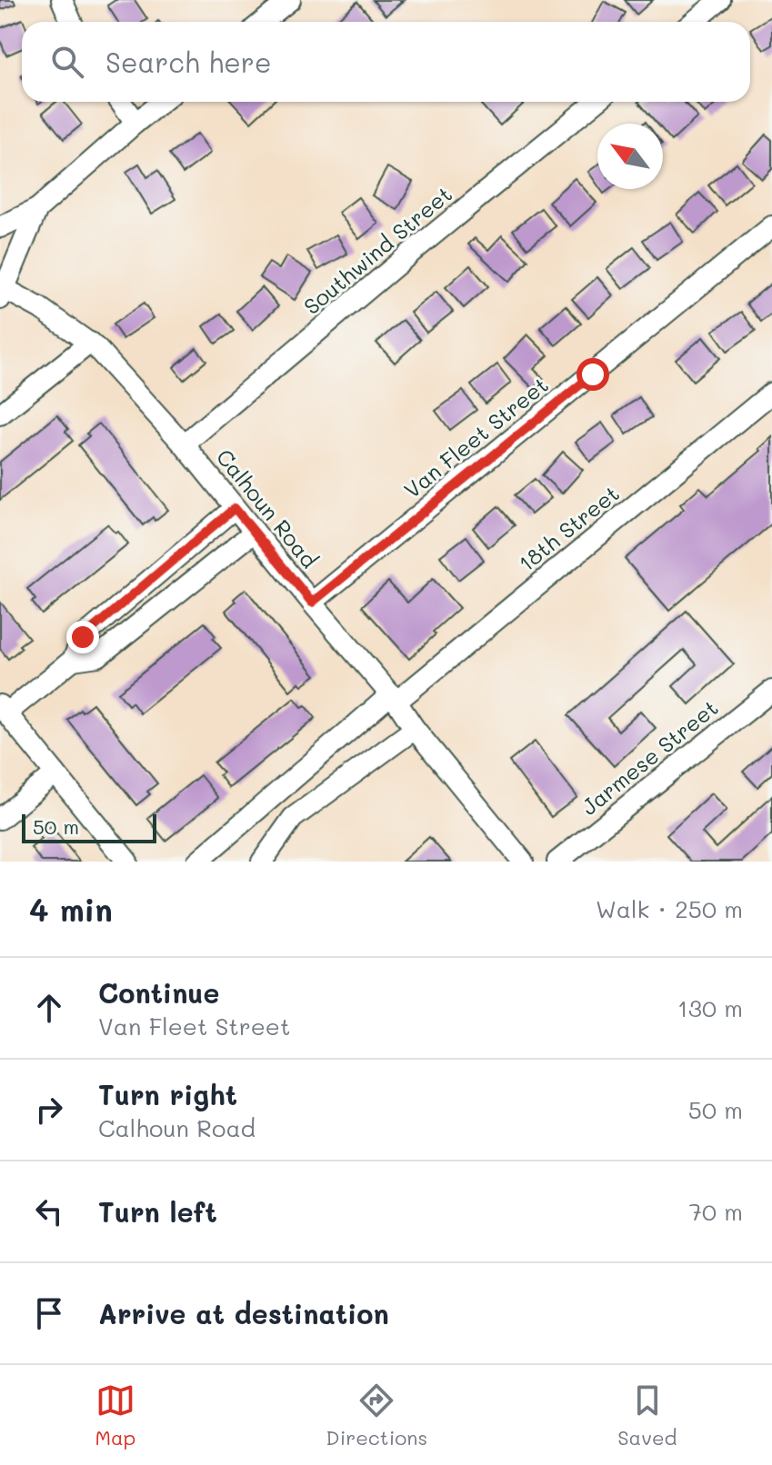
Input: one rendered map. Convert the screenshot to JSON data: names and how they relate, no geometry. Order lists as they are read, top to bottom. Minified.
{"streets":{"street":["Southwind Street","Van Fleet Street","Calhoun Road","18th Street","Jarmese Street"]},"crossings":[["Southwind Street","Calhoun Road"],["Van Fleet Street","Calhoun Road"],["Calhoun Road","18th Street"]],"scale_bar":"50 m","north":"top left","page":{"search":"Search here","scale":"50 m","heading":["4 min","Walk · 250 m"],"list":[["Continue","Van Fleet Street","130 m"],["Turn right","Calhoun Road","50 m"],["Turn left","70 m"],"Arrive at destination"],"nav":["Map","Directions","Saved"]}}
